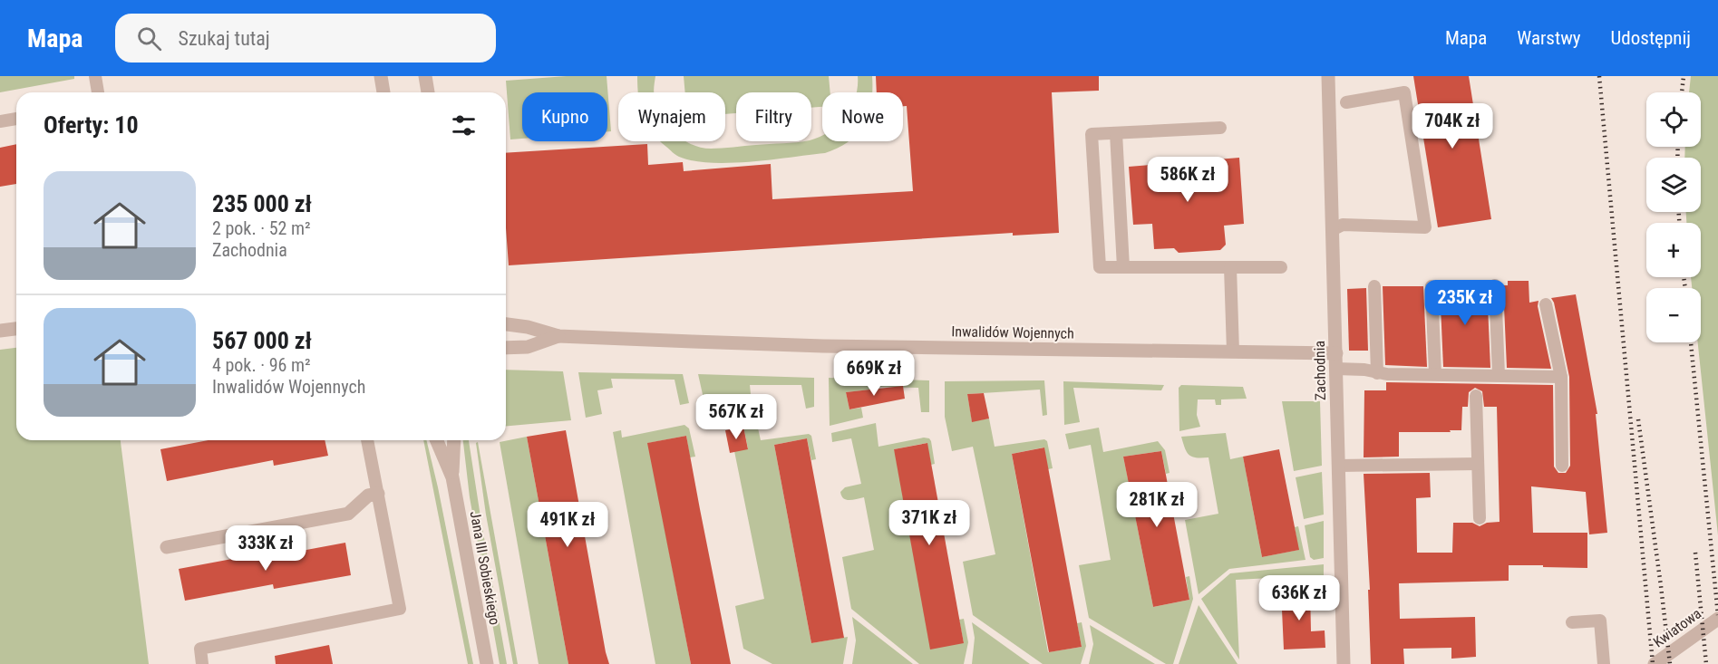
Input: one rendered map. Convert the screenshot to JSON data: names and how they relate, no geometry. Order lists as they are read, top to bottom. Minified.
{"streets":{"street":["Inwalidów Wojennych","Zachodnia","Jana III Sobieskiego","Kwiatowa"]},"crossings":[["Inwalidów Wojennych","Zachodnia"]],"page":{"header":"Mapa","search":"Szukaj tutaj","nav":["Mapa","Warstwy","Udostępnij"],"map_buttons":["+","−"],"chip":["Kupno","Wynajem","Filtry","Nowe"],"heading":"Oferty: 10","price":["704K zł","586K zł","235K zł","669K zł","567K zł","281K zł","371K zł","491K zł","333K zł","636K zł"],"list":[{"name":"235 000 zł","note":"2 pok. · 52 m² · Zachodnia"},{"name":"567 000 zł","note":"4 pok. · 96 m² · Inwalidów Wojennych"}]}}
